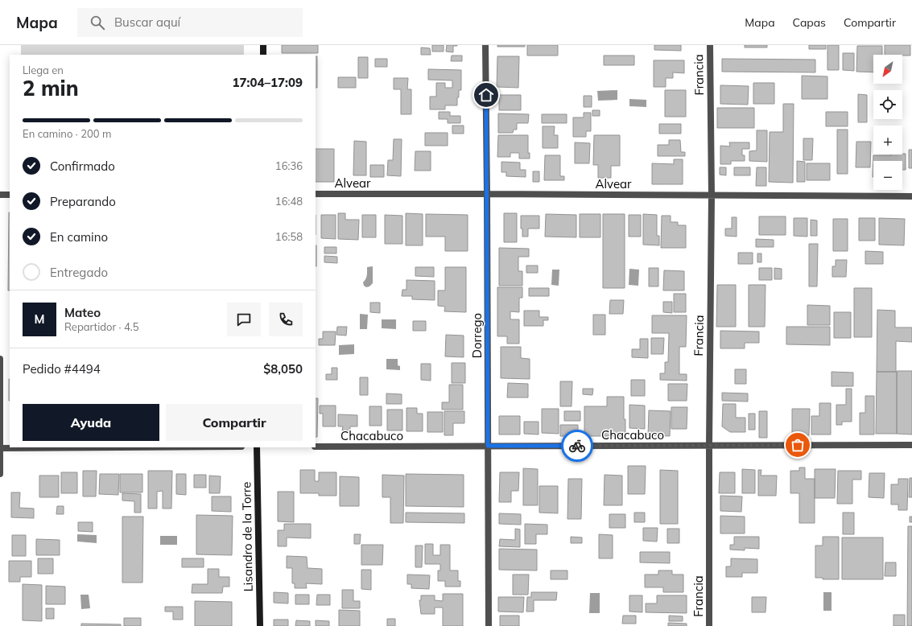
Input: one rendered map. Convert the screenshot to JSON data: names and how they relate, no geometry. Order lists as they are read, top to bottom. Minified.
{"streets":{"main road":["Lisandro de la Torre"],"street":["Francia","Alvear","Dorrego","Chacabuco"]},"crossings":[["Francia","Alvear"],["Francia","Chacabuco"],["Alvear","Dorrego"],["Dorrego","Chacabuco"]],"north":"bottom left","page":{"header":"Mapa","search":"Buscar aquí","nav":["Mapa","Capas","Compartir"],"map_buttons":["+","−"],"heading":["2 min","Llega en","17:04–17:09"],"panel":["Mateo","Repartidor · 4.5","Pedido #4494","$8,050"],"bar":"En camino · 200 m","list":[["Confirmado","16:36"],["Preparando","16:48"],["En camino","16:58"],"Entregado"],"round":"M","buttons":["Ayuda","Compartir"]}}
